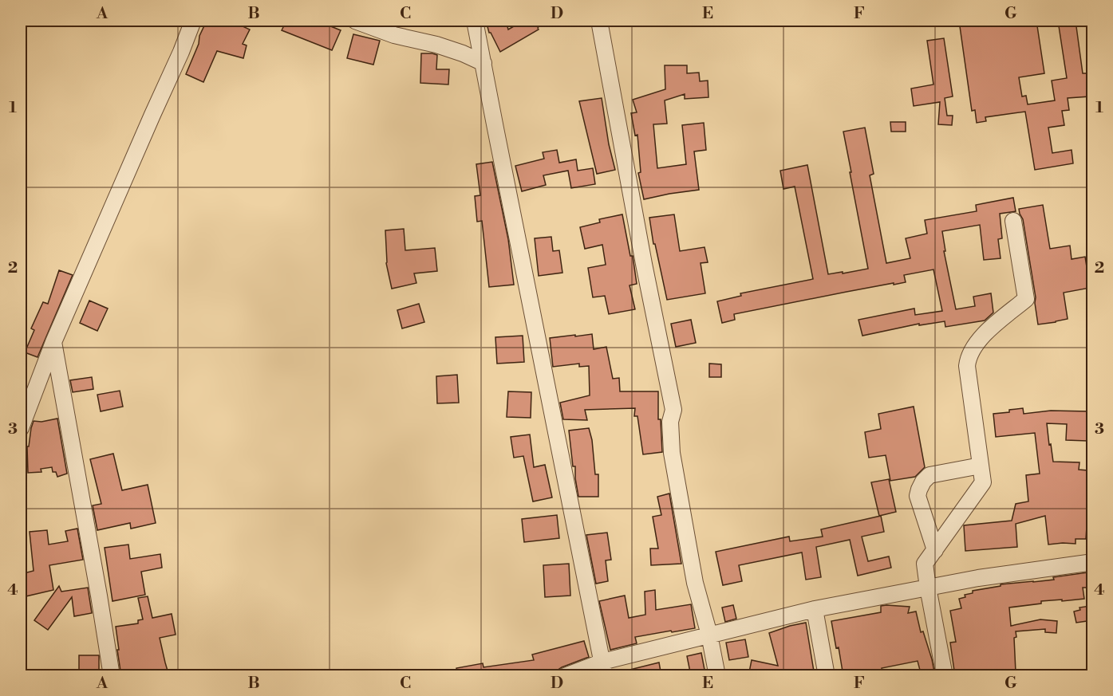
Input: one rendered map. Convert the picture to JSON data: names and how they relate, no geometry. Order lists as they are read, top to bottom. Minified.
{"grid":{"columns":["A","B","C","D","E","F","G"],"rows":["1","2","3","4"]}}
